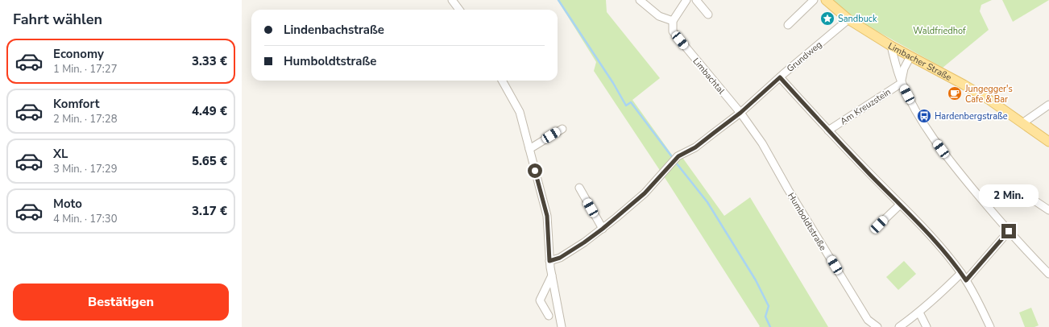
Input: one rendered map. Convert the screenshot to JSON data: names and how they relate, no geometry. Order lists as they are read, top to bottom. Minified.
{"streets":{"main road":["Limbacher Straße"],"street":["Grundweg","Limbachtal","Am Kreuzstein","Humboldtstraße"]},"crossings":[["Grundweg","Limbacher Straße"],["Grundweg","Limbachtal"],["Grundweg","Humboldtstraße"],["Limbachtal","Humboldtstraße"]],"parks":["Waldfriedhof"],"places":{"place":["Sandbuck"],"cafe":["Jungegger's Cafe & Bar"],"bus stop":["Hardenbergstraße"]},"page":{"heading":"Fahrt wählen","banner":["Lindenbachstraße","Humboldtstraße"],"list":[{"name":"Economy","note":"1 Min. · 17:27","value":"3.33 €"},{"name":"Komfort","note":"2 Min. · 17:28","value":"4.49 €"},{"name":"XL","note":"3 Min. · 17:29","value":"5.65 €"},{"name":"Moto","note":"4 Min. · 17:30","value":"3.17 €"}],"bubble":"2 Min.","buttons":"Bestätigen"}}
